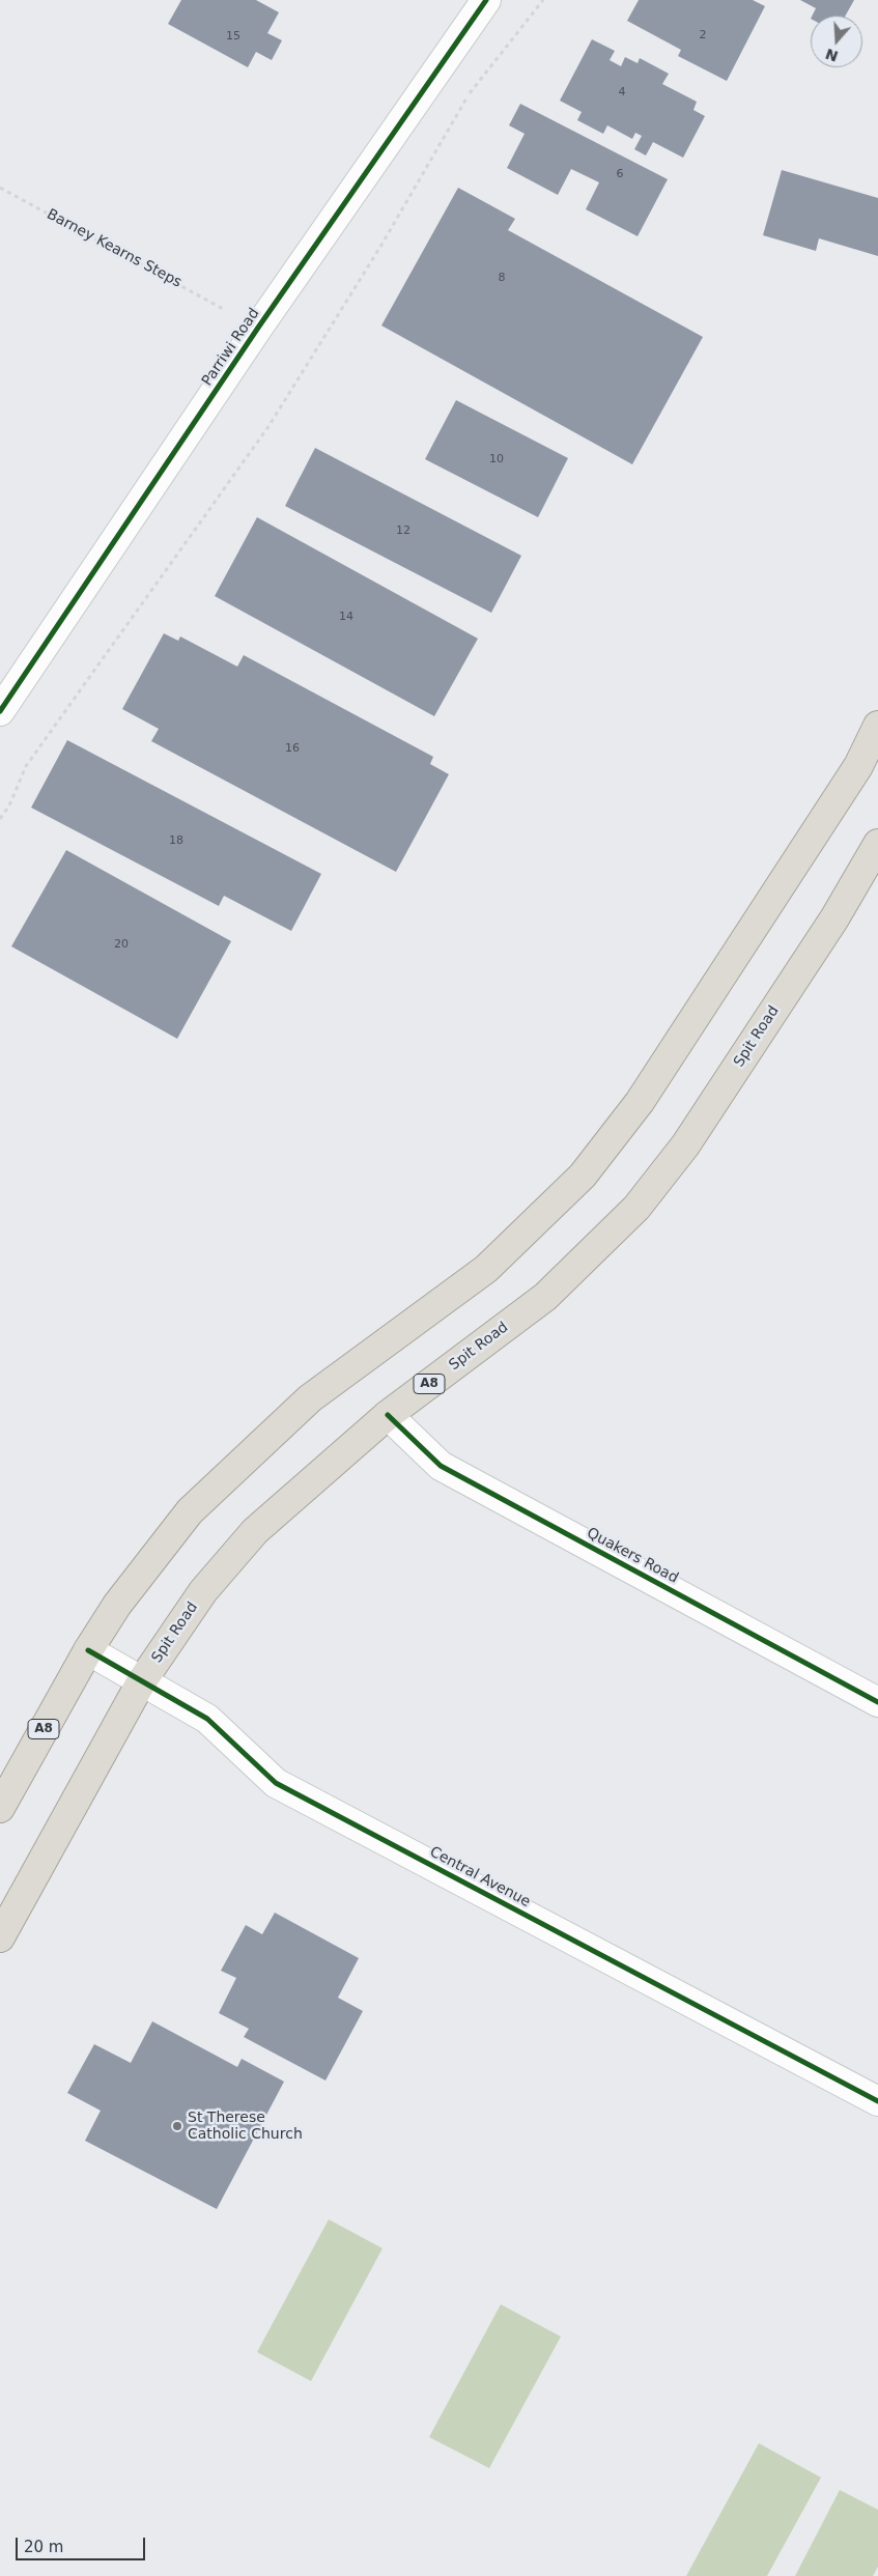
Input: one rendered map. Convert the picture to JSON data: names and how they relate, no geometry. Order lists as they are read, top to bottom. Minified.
{"streets":{"highway":["Spit Road","A8"],"street":["Parriwi Road","Quakers Road","Central Avenue"],"path":["Barney Kearns Steps"]},"crossings":[["Spit Road","Quakers Road"],["Spit Road","Central Avenue"],["A8","Central Avenue"]],"places":["St Therese Catholic Church"],"house_numbers":["2","15","4","6","8","10","12","14","16","18","20"],"scale_bar":"20 m","north":"bottom"}
